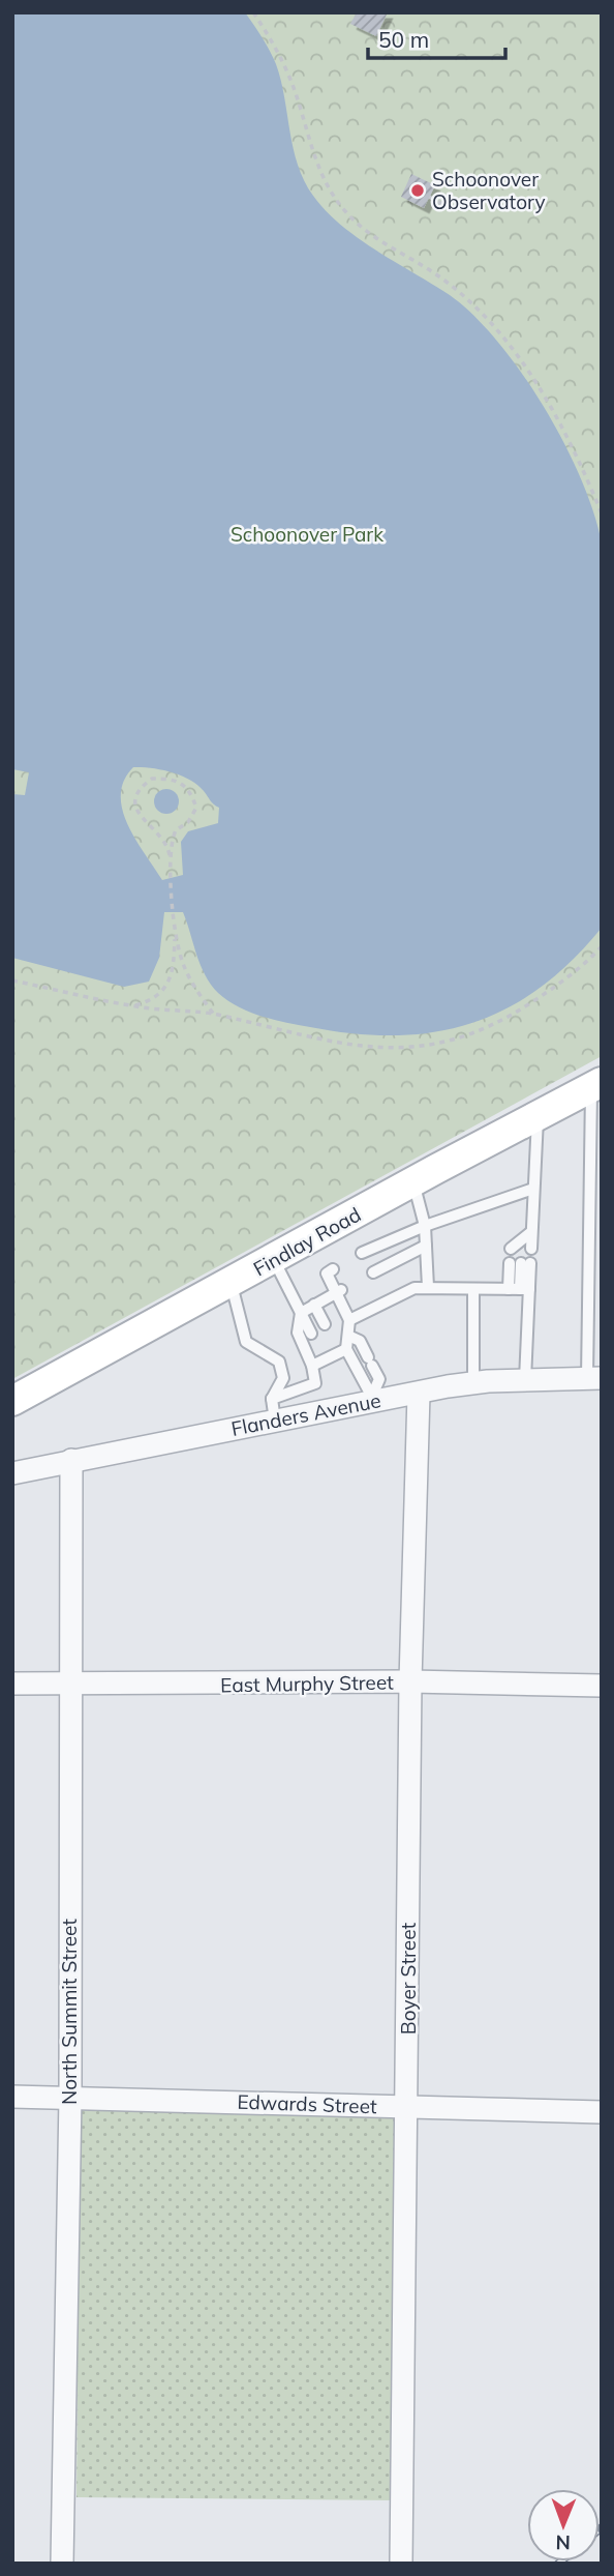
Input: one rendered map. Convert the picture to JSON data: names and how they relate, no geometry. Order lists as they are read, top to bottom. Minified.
{"streets":{"main road":["Findlay Road"],"street":["Flanders Avenue","East Murphy Street","Boyer Street","North Summit Street","Edwards Street"]},"crossings":[["Flanders Avenue","Boyer Street"],["Flanders Avenue","North Summit Street"],["East Murphy Street","Boyer Street"],["East Murphy Street","North Summit Street"],["Boyer Street","Edwards Street"],["North Summit Street","Edwards Street"]],"parks":["Schoonover Park"],"places":["Schoonover Observatory"],"scale_bar":"50 m","north":"bottom"}
